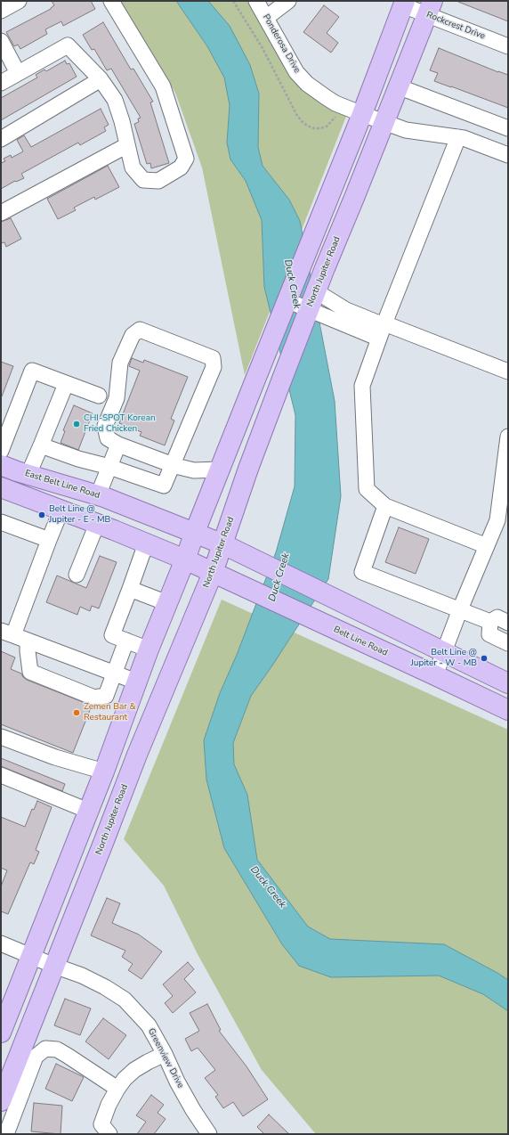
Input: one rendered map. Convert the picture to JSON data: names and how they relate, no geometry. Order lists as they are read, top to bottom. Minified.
{"streets":{"main road":["North Jupiter Road","East Belt Line Road","Belt Line Road"],"street":["Rockcrest Drive","Ponderosa Drive","Greenview Drive"]},"crossings":[["Rockcrest Drive","North Jupiter Road"],["Ponderosa Drive","North Jupiter Road"],["North Jupiter Road","East Belt Line Road"],["North Jupiter Road","Belt Line Road"],["North Jupiter Road","Greenview Drive"]],"water":["Duck Creek"],"places":["CHI-SPOT Korean Fried Chicken","Belt Line @ Jupiter - E - MB","Belt Line @ Jupiter - W - MB","Zemen Bar & Restaurant"]}
